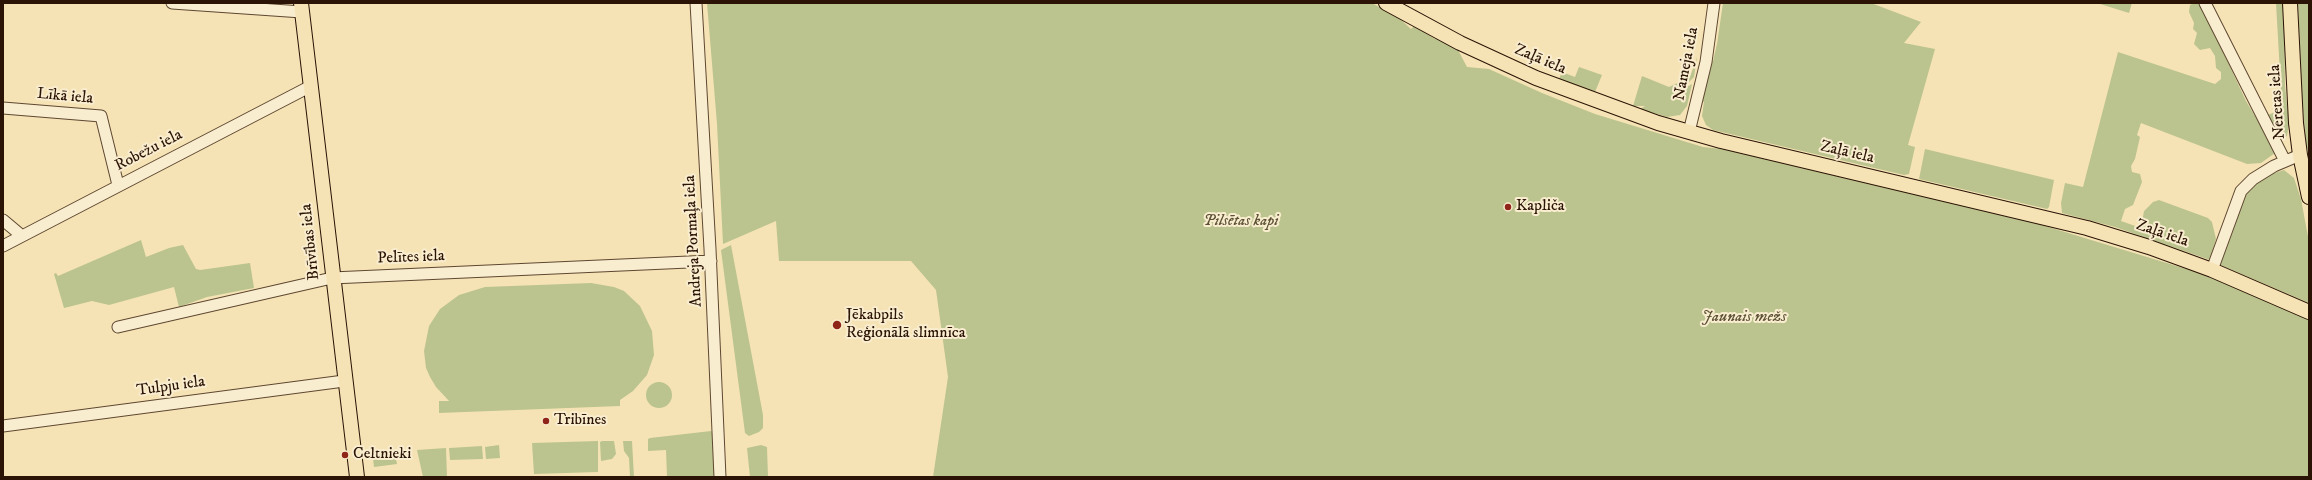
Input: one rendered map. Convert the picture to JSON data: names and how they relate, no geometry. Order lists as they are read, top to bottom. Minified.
{"streets":{"main road":["Zaļā iela","Neretas iela","Brīvības iela"],"street":["Nameja iela","Līkā iela","Robežu iela","Andreja Pormaļa iela","Pelītes iela","Tulpju iela"]},"crossings":[["Zaļā iela","Nameja iela"],["Līkā iela","Robežu iela"],["Robežu iela","Brīvības iela"],["Andreja Pormaļa iela","Pelītes iela"],["Brīvības iela","Pelītes iela"],["Brīvības iela","Tulpju iela"]],"parks":["Pilsētas kapi","Jaunais mežs"],"places":["Kapliča","Jēkabpils Reģionālā slimnīca","Tribīnes","Celtnieki"]}
